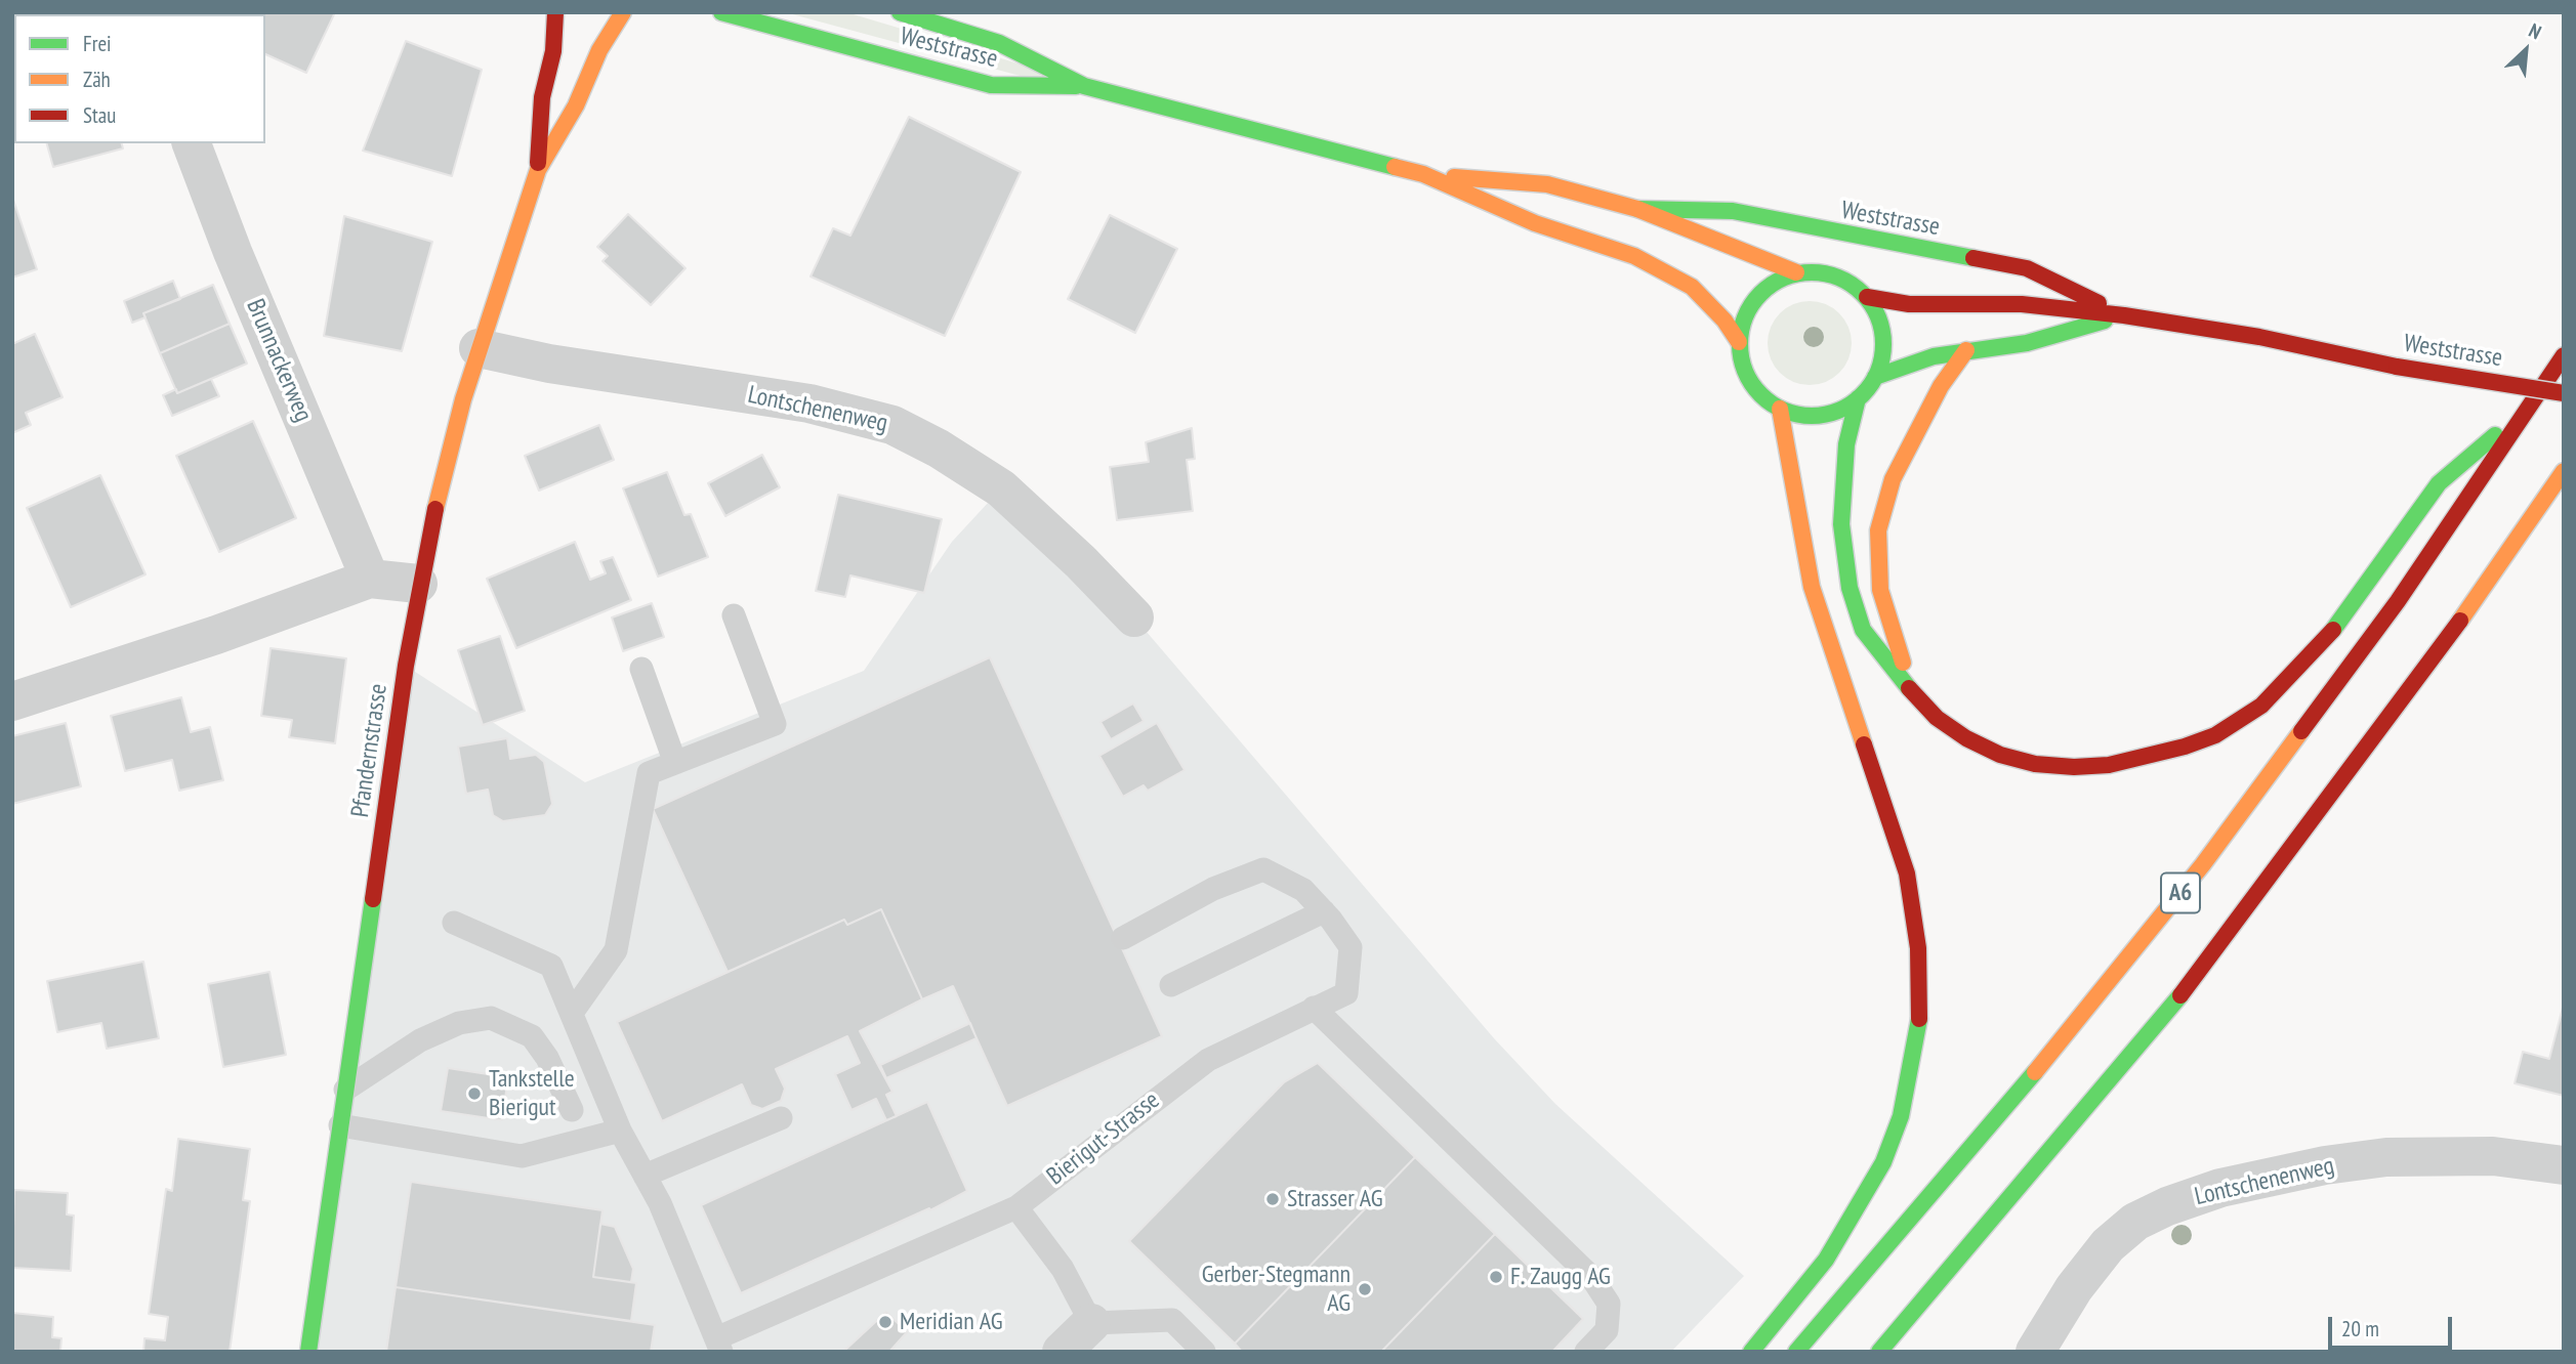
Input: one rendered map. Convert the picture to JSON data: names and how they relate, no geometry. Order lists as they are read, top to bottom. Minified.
{"streets":{"main road":["Weststrasse","Pfandernstrasse","A6"],"street":["Brunnackerweg","Lontschenenweg"],"lane":["Bierigut-Strasse"]},"crossings":[["Lontschenenweg","Pfandernstrasse"]],"places":["Tankstelle Bierigut","Strasser AG","F. Zaugg AG","Gerber-Stegmann AG","Meridian AG"],"legend":["Frei","Zäh","Stau"],"scale_bar":"20 m","north":"top right"}
